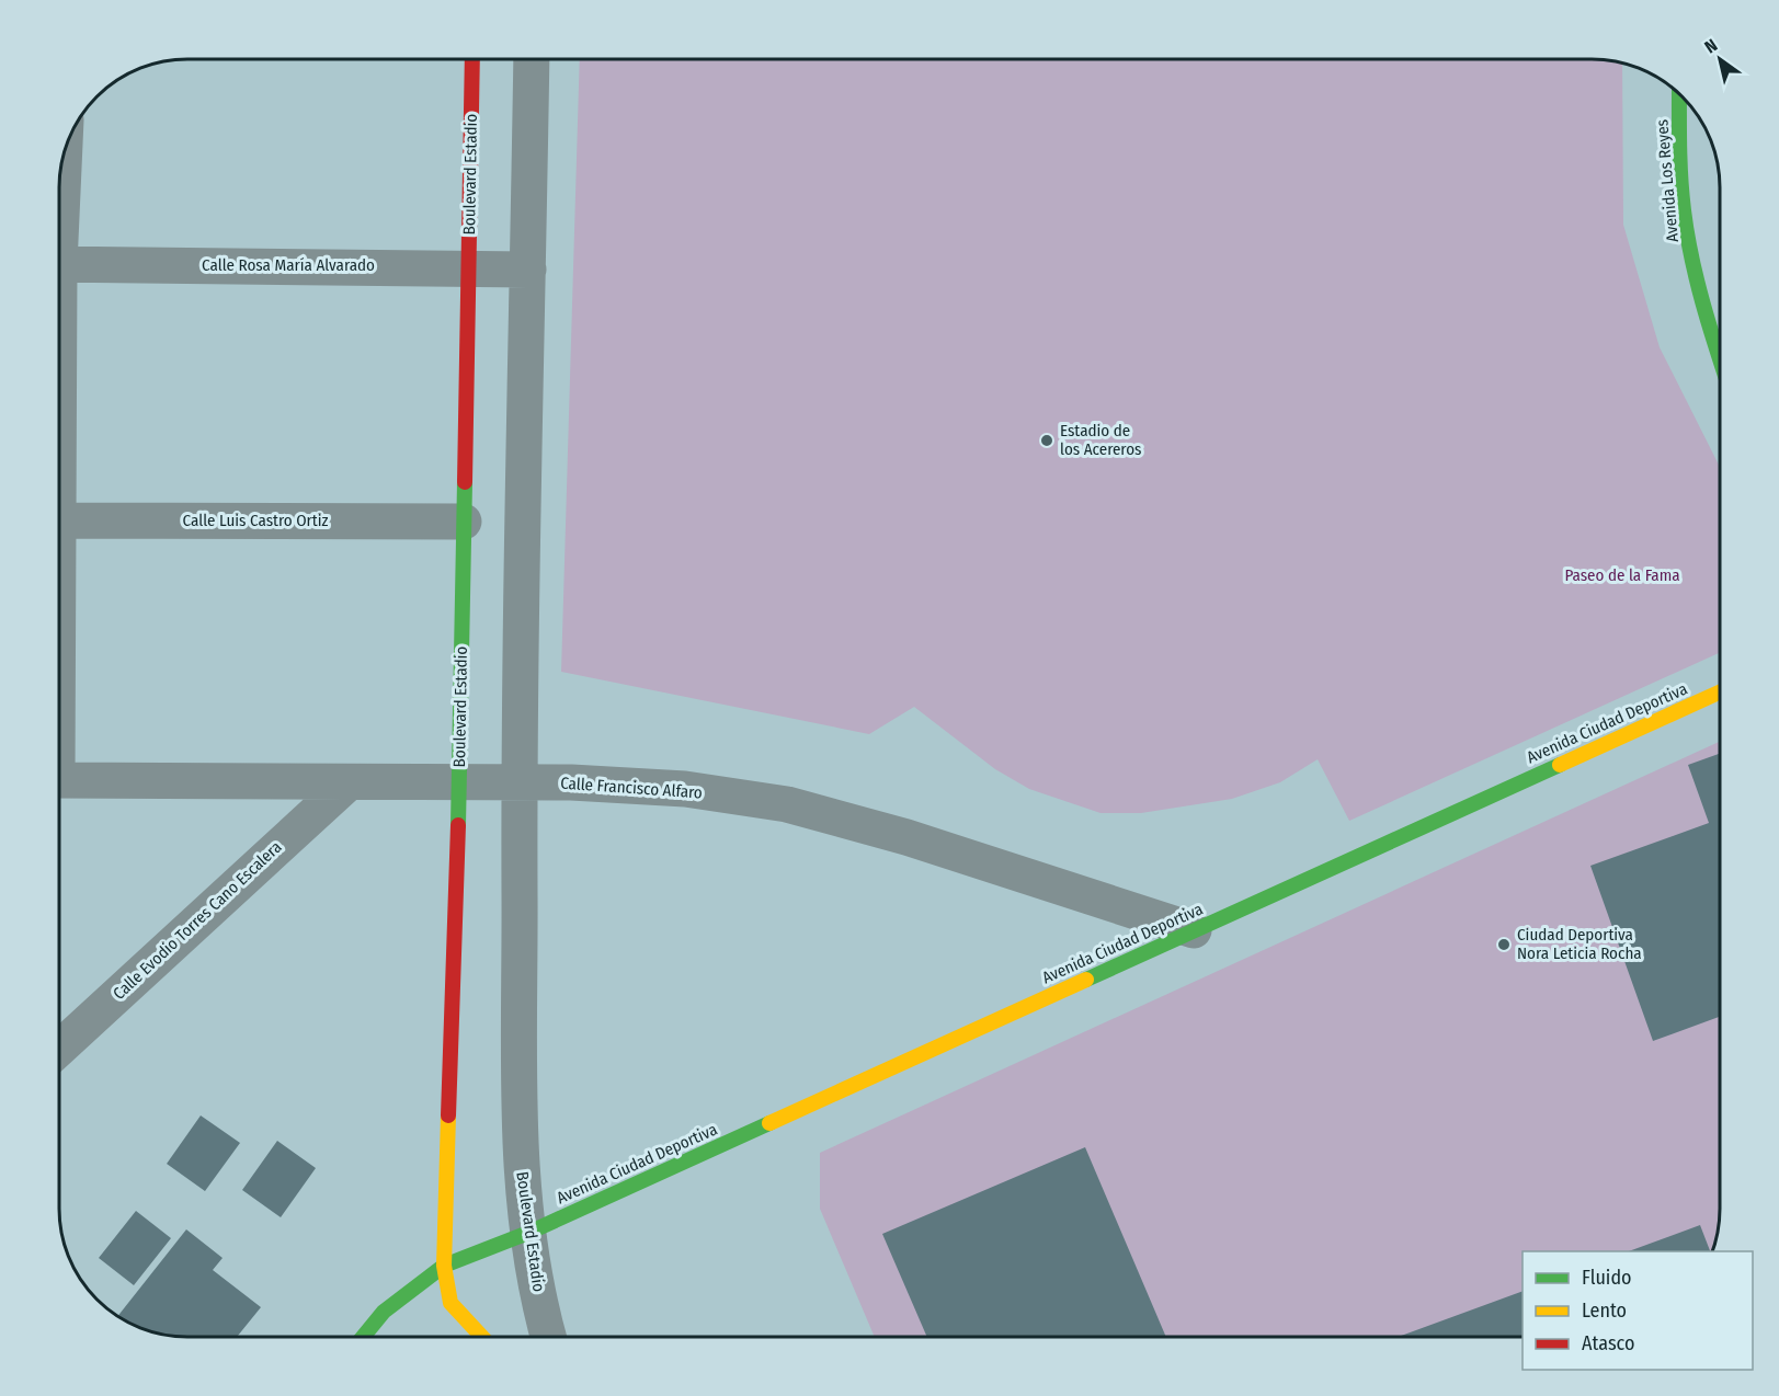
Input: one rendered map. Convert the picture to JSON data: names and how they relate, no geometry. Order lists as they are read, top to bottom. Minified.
{"streets":{"street":["Boulevard Estadio","Avenida Los Reyes","Calle Rosa María Alvarado","Calle Luis Castro Ortiz","Avenida Ciudad Deportiva","Calle Francisco Alfaro","Calle Evodio Torres Cano Escalera"]},"crossings":[["Boulevard Estadio","Calle Rosa María Alvarado"],["Boulevard Estadio","Calle Luis Castro Ortiz"],["Boulevard Estadio","Avenida Ciudad Deportiva"],["Boulevard Estadio","Calle Francisco Alfaro"],["Avenida Ciudad Deportiva","Calle Francisco Alfaro"],["Calle Francisco Alfaro","Calle Evodio Torres Cano Escalera"]],"parks":["Paseo de la Fama"],"places":["Estadio de los Acereros","Ciudad Deportiva Nora Leticia Rocha"],"legend":["Fluido","Lento","Atasco"],"north":"top left"}
